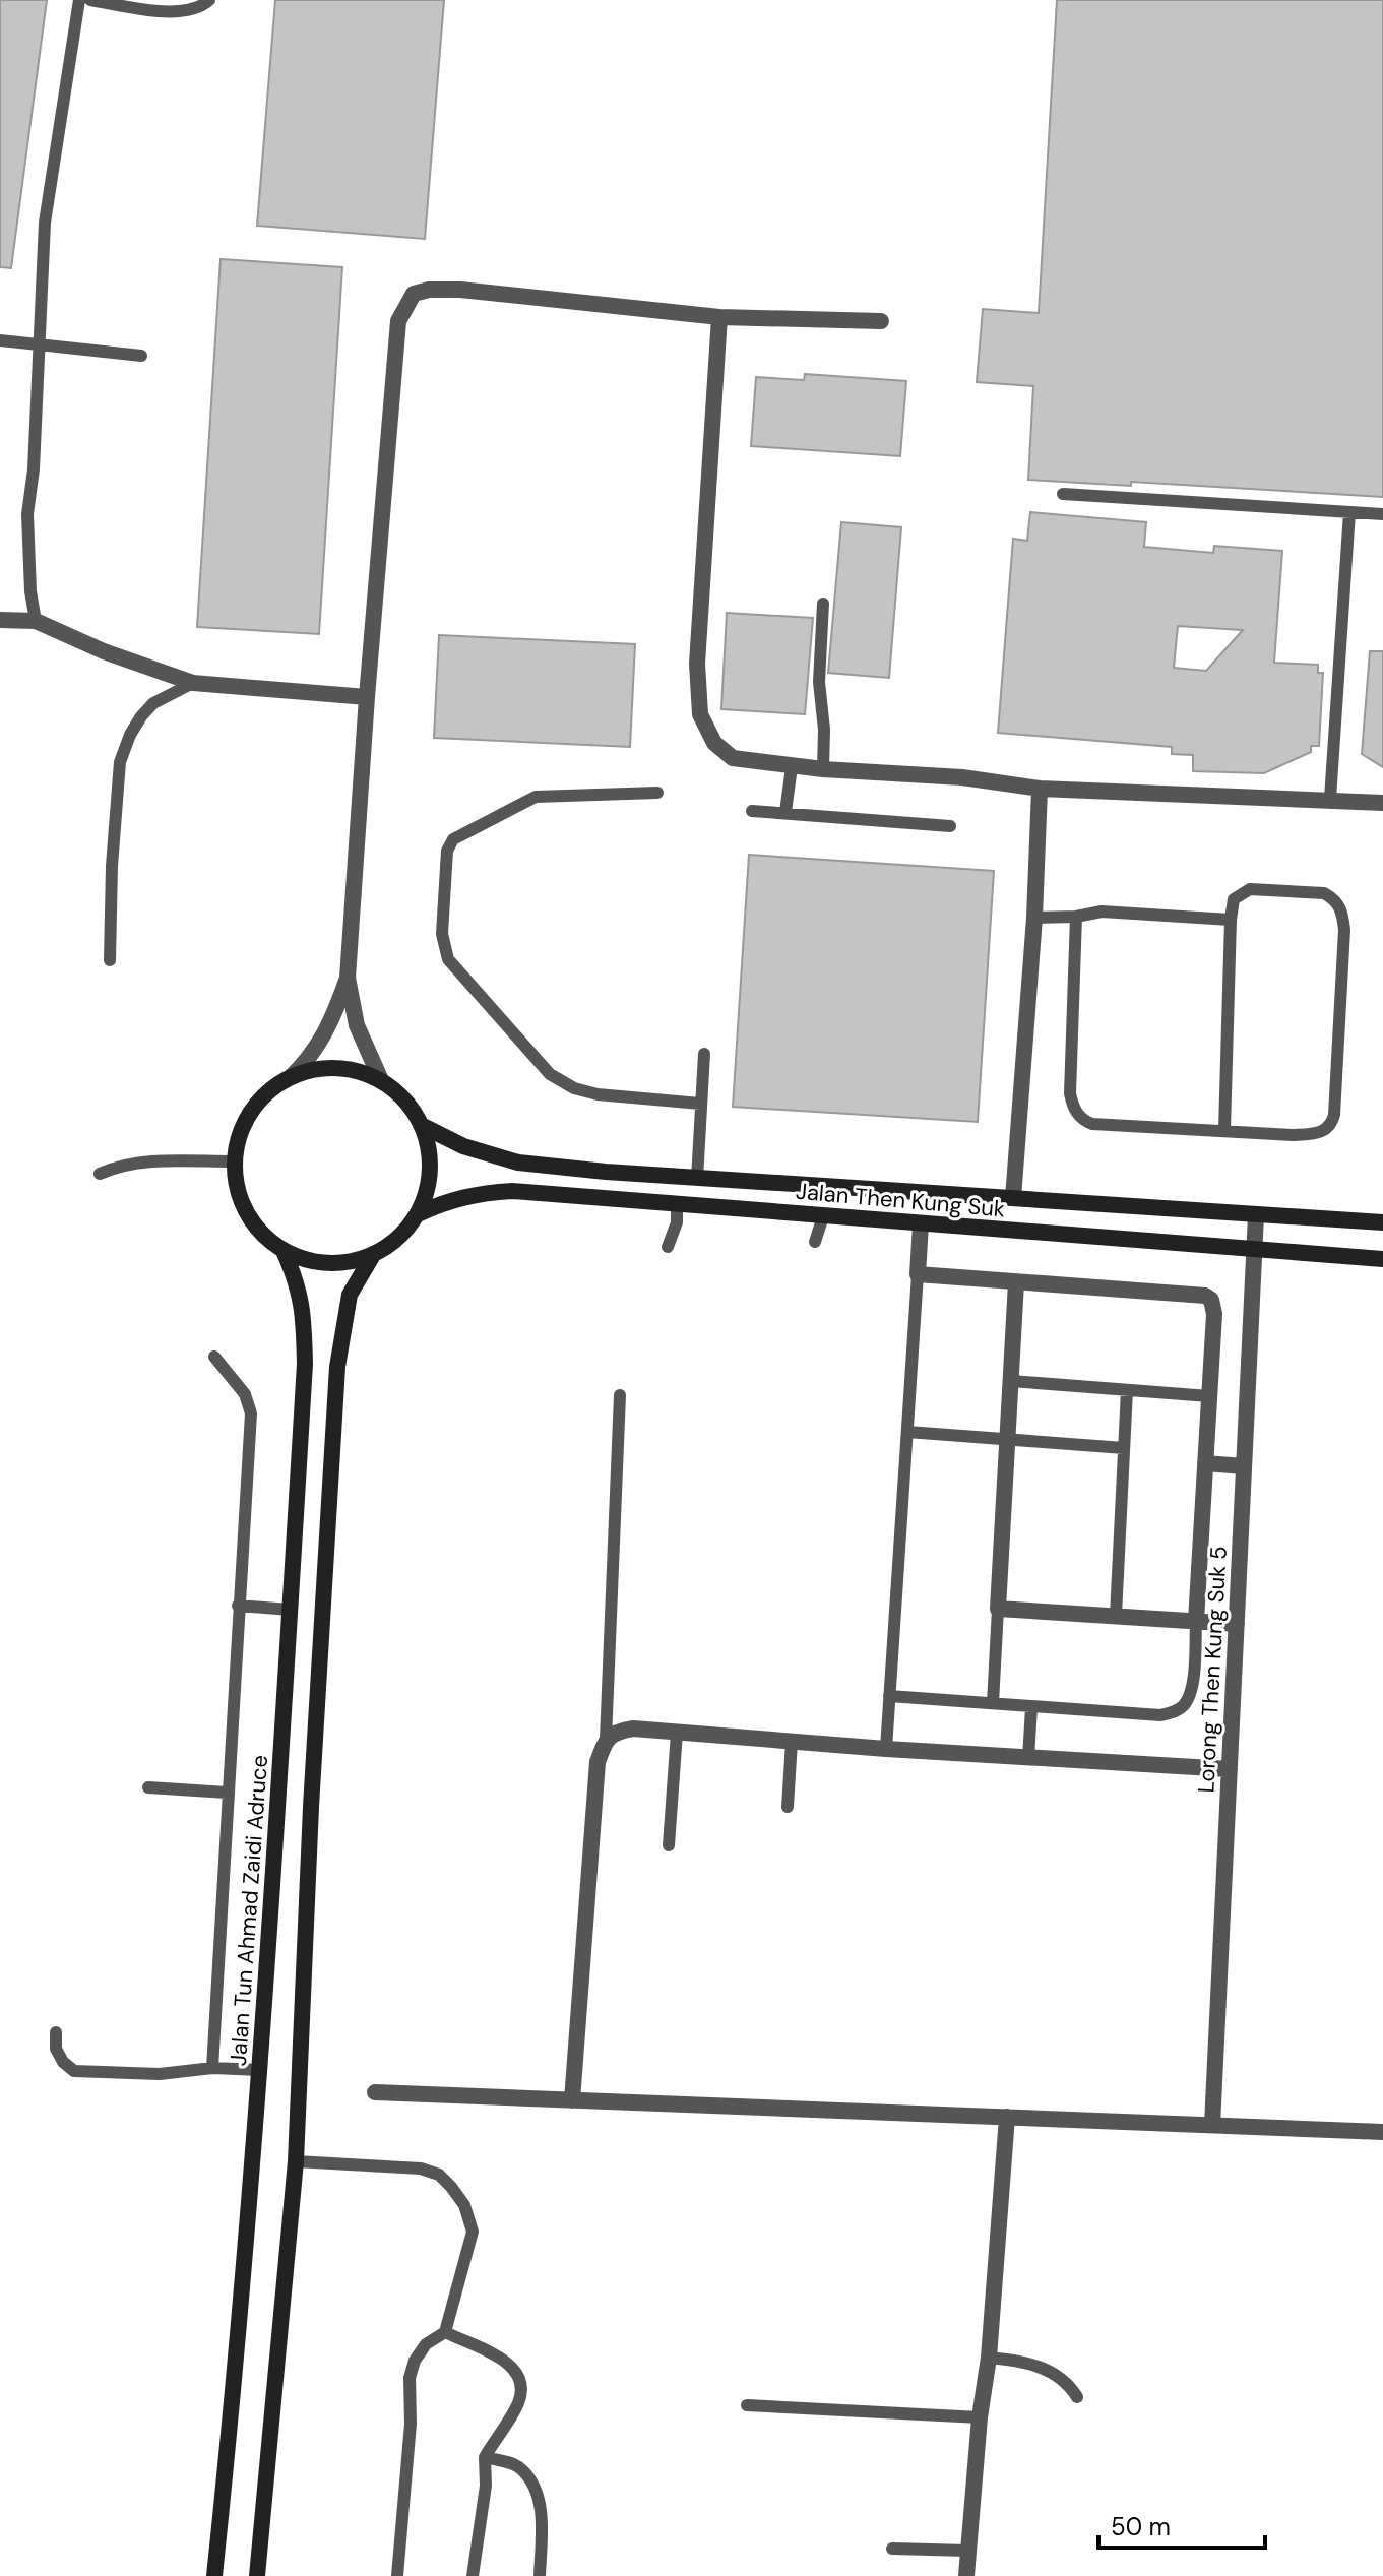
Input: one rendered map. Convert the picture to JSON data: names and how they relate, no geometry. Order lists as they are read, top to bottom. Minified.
{"streets":{"street":["Jalan Then Kung Suk","Lorong Then Kung Suk 5","Jalan Tun Ahmad Zaidi Adruce"]},"crossings":[["Jalan Then Kung Suk","Lorong Then Kung Suk 5"],["Jalan Then Kung Suk","Jalan Tun Ahmad Zaidi Adruce"]],"scale_bar":"50 m"}
